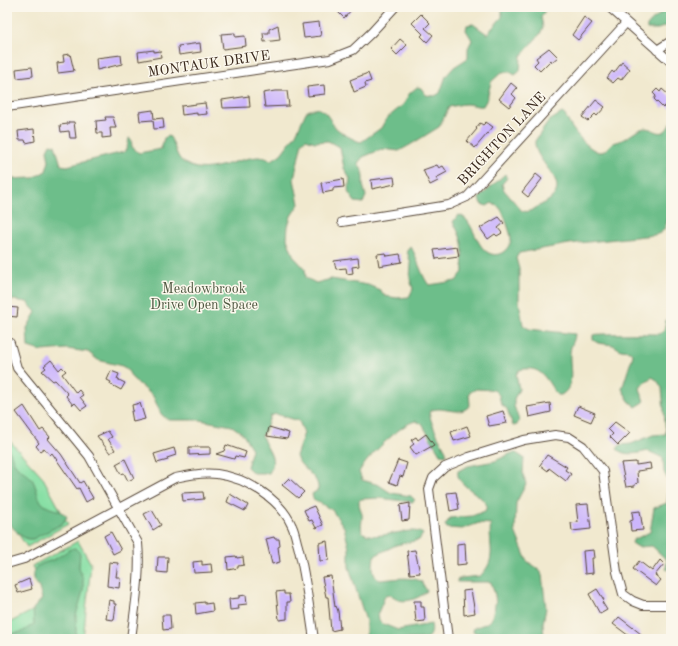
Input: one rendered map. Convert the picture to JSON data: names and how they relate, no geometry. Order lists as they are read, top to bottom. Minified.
{"streets":{"street":["MONTAUK DRIVE","BRIGHTON LANE"]},"parks":["Meadowbrook Drive Open Space"]}
